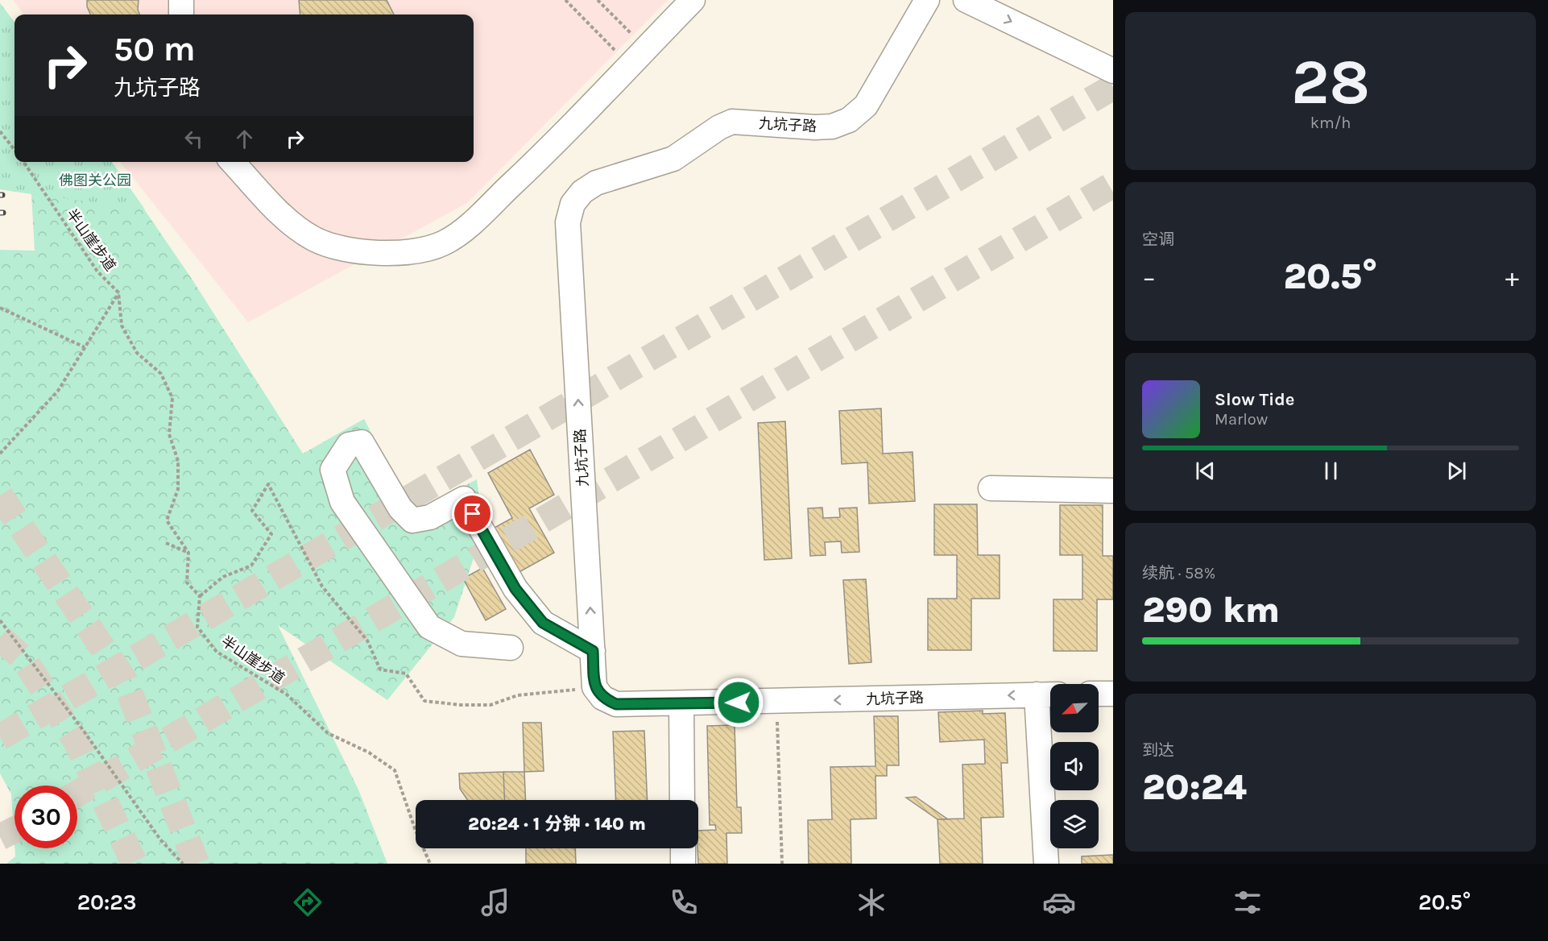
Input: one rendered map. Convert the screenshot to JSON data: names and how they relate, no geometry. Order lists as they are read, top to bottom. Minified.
{"streets":{"street":["九坑子路"],"path":["半山崖步道"]},"parks":["佛图关公园"],"north":"bottom left","page":{"tile":[["28","km/h"],"空调",["续航 · 58%","290 km"],["到达","20:24"]],"turn":["50 m","九坑子路"],"heat":["−","20.5°","+"],"song":["Slow Tide","Marlow"],"limit":"30","trip":"20:24 · 1 分钟 · 140 m","tabs":["20:23","20.5°"]}}
